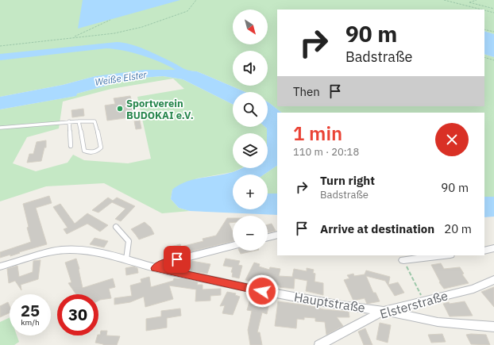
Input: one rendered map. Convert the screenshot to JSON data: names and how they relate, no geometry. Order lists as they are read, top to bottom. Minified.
{"streets":{"street":["Hauptstraße","Elsterstraße"]},"crossings":[["Hauptstraße","Elsterstraße"]],"water":["Weiße Elster"],"places":["Sportverein BUDOKAI e.V."],"north":"bottom right","page":{"map_buttons":["+","−"],"turn":["90 m","Badstraße"],"then":"Then","heading":["1 min","110 m · 20:18"],"list":[{"name":"Turn right","note":"Badstraße","value":"90 m"},{"name":"Arrive at destination","value":"20 m"}],"speed":"25 km/h","limit":"30"}}
